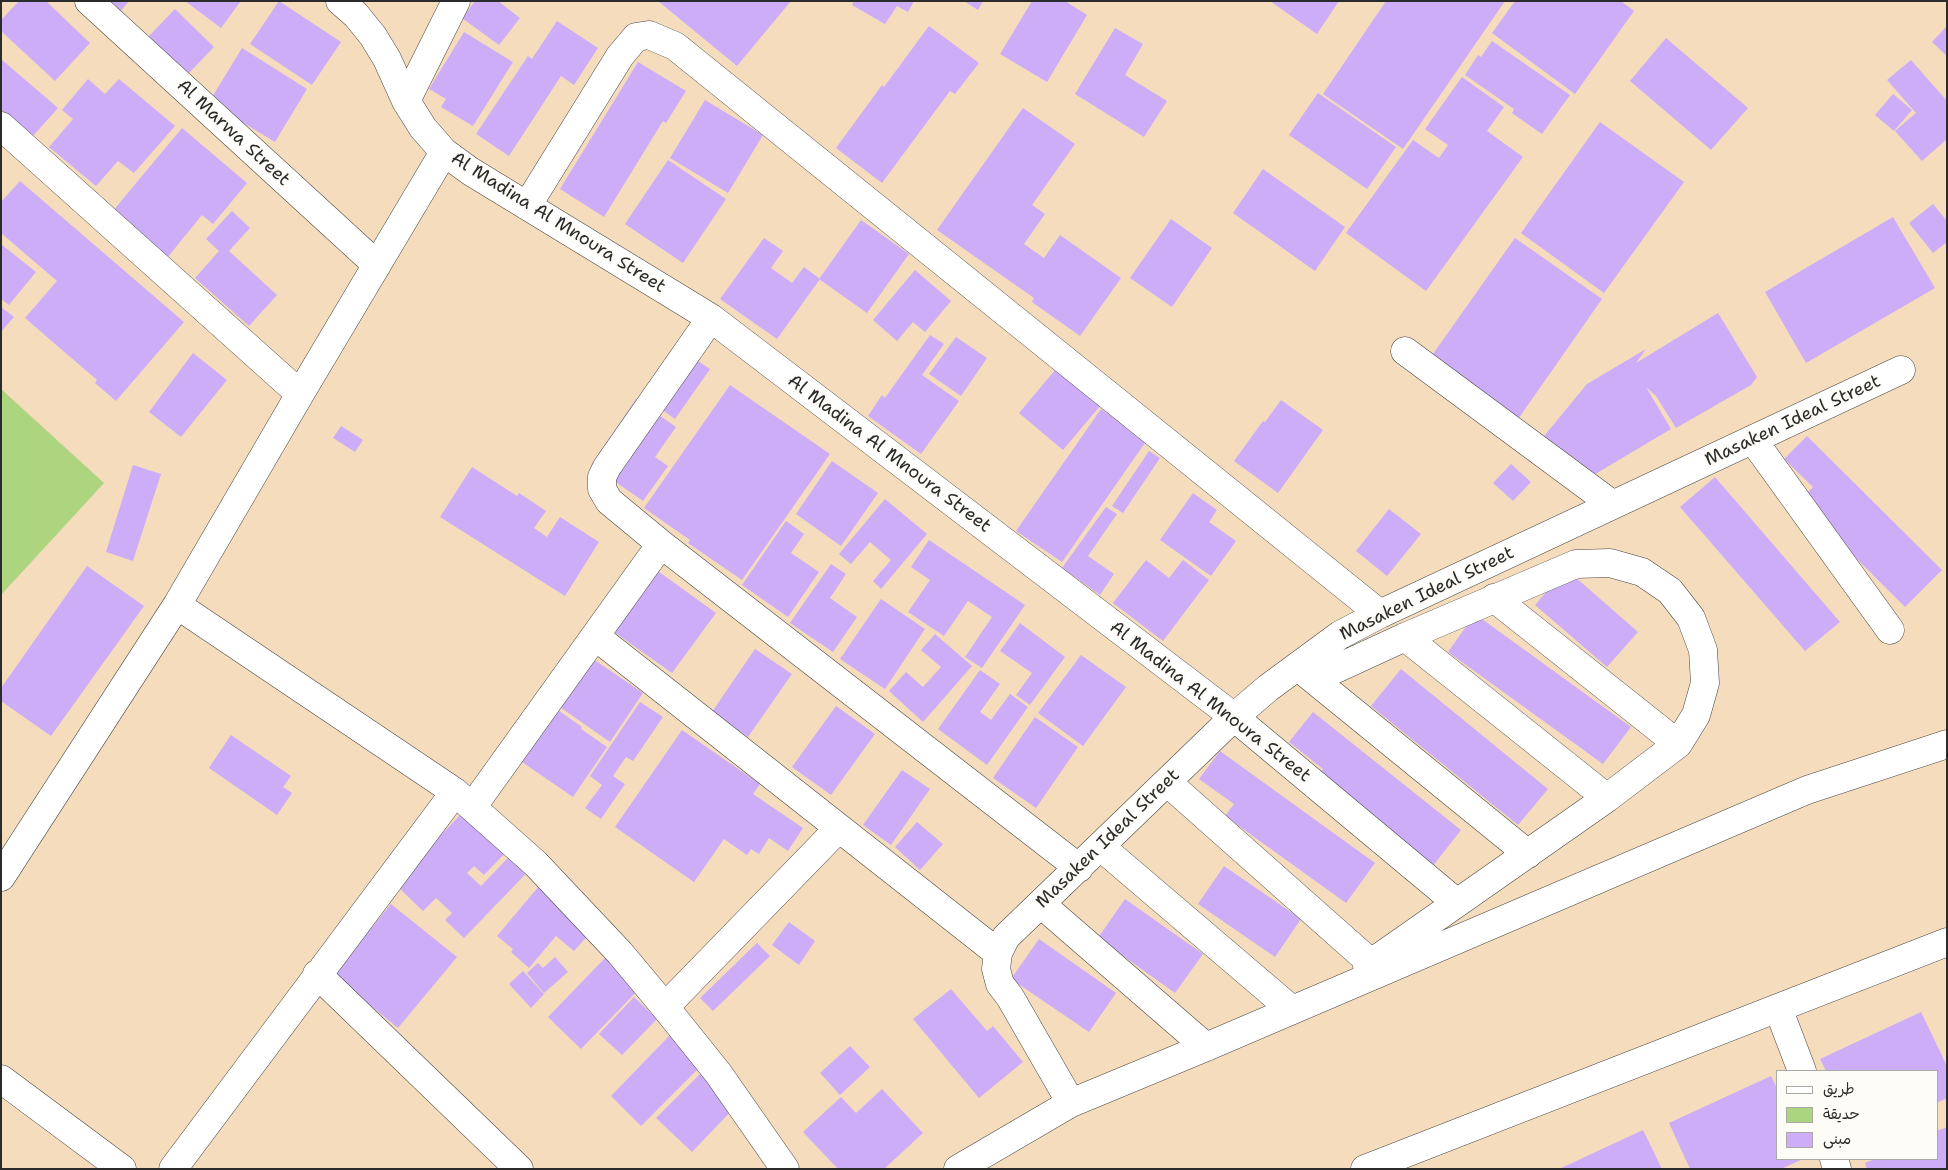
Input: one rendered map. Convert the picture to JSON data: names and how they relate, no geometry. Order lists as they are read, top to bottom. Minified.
{"streets":{"street":["Al Marwa Street","Al Madina Al Mnoura Street","Masaken Ideal Street"]},"crossings":[["Al Madina Al Mnoura Street","Masaken Ideal Street"]],"legend":["طريق","حديقة","مبنى"]}
